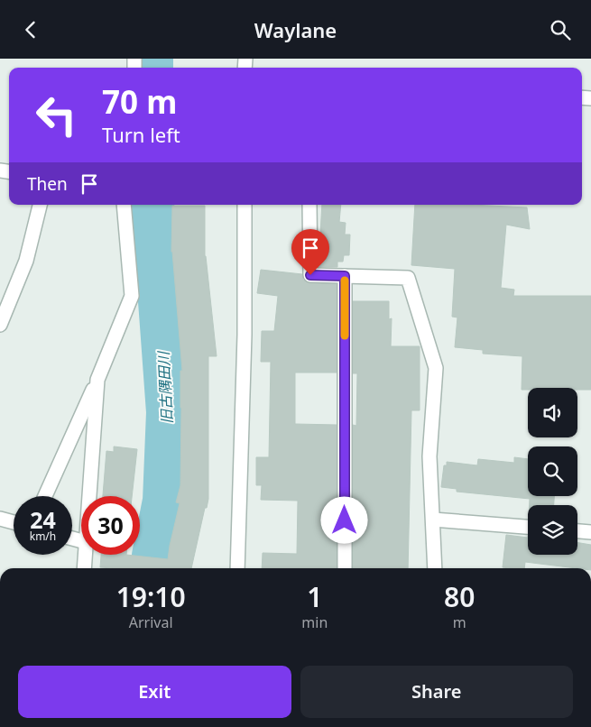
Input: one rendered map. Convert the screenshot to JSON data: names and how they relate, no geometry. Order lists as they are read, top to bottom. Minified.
{"water":["旧古隅田川"],"page":{"header":"Waylane","turn":["70 m","Turn left"],"then":"Then","speed":"24 km/h","limit":"30","eta":["19:10","Arrival","1","min","80","m"],"buttons":["Exit","Share"]}}
